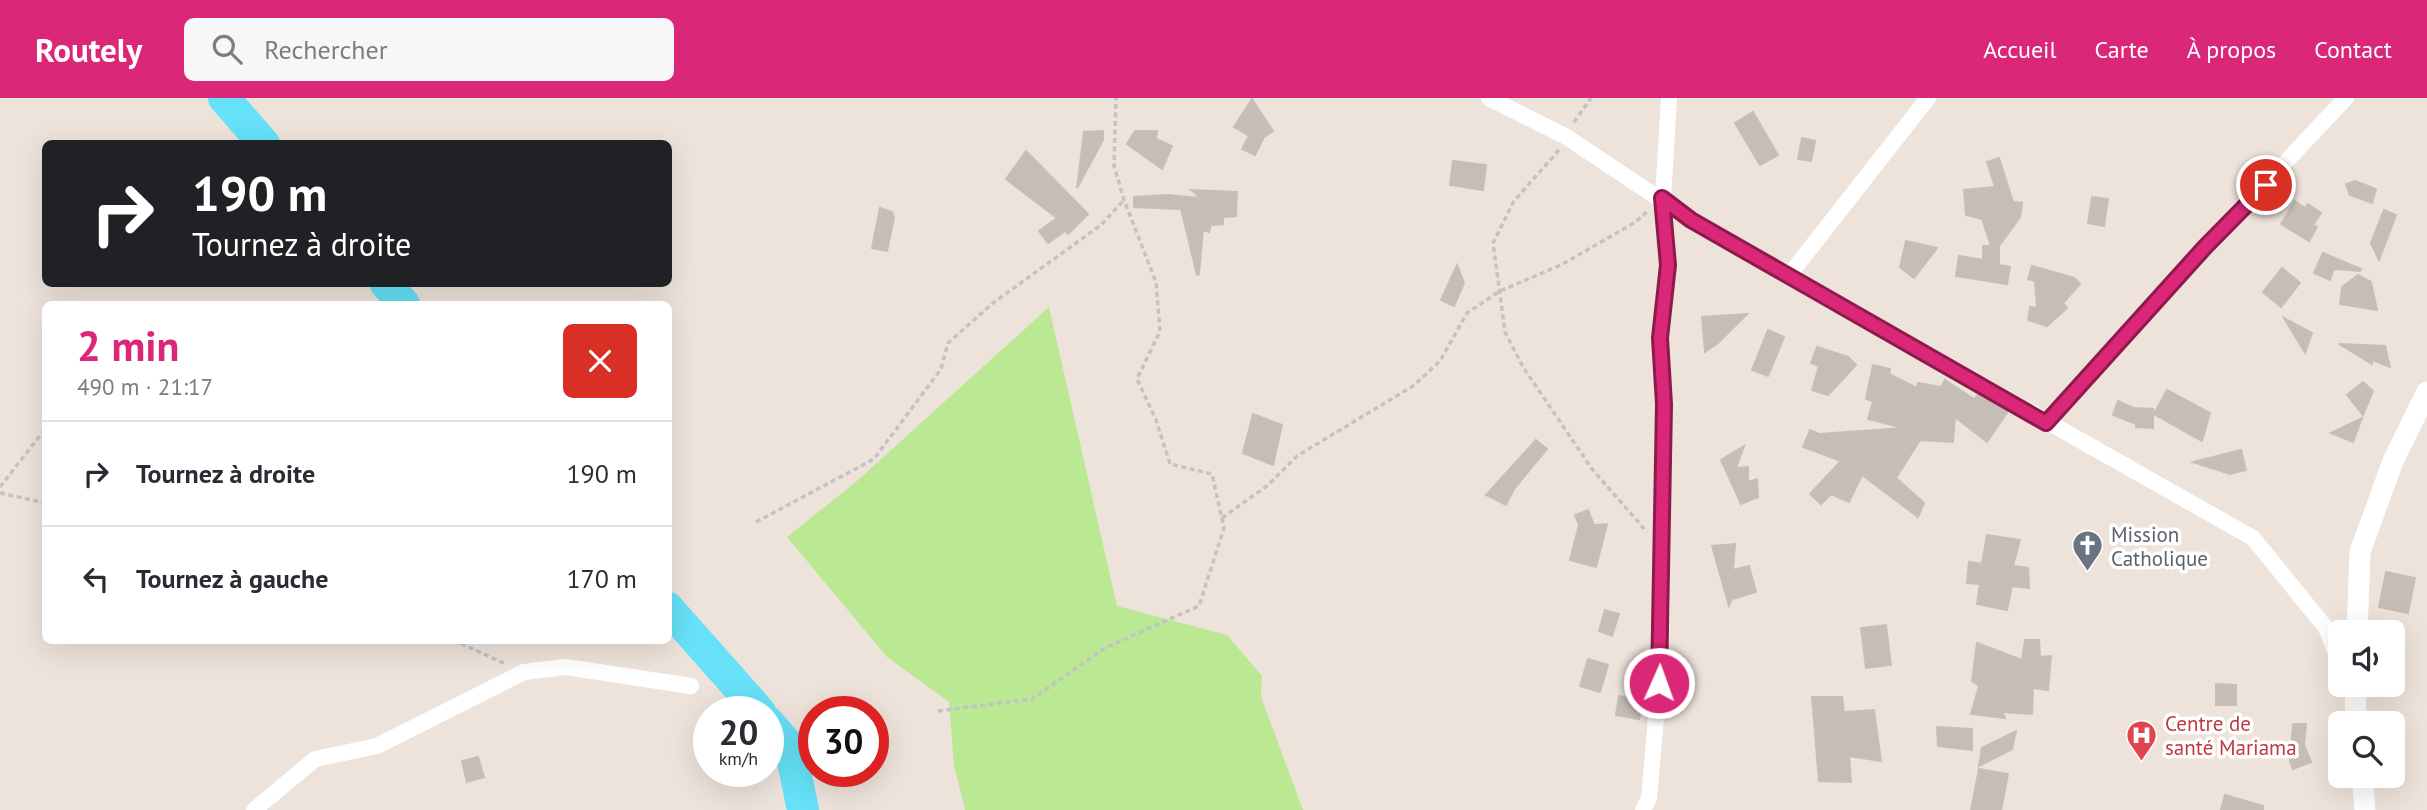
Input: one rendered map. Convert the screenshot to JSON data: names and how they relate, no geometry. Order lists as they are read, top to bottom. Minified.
{"places":{"church":["Mission Catholique"],"hospital":["Centre de santé Mariama"]},"page":{"header":"Routely","search":"Rechercher","nav":["Accueil","Carte","À propos","Contact"],"turn":["190 m","Tournez à droite"],"heading":["2 min","490 m · 21:17"],"list":[{"name":"Tournez à droite","value":"190 m"},{"name":"Tournez à gauche","value":"170 m"}],"speed":"20 km/h","limit":"30"}}
